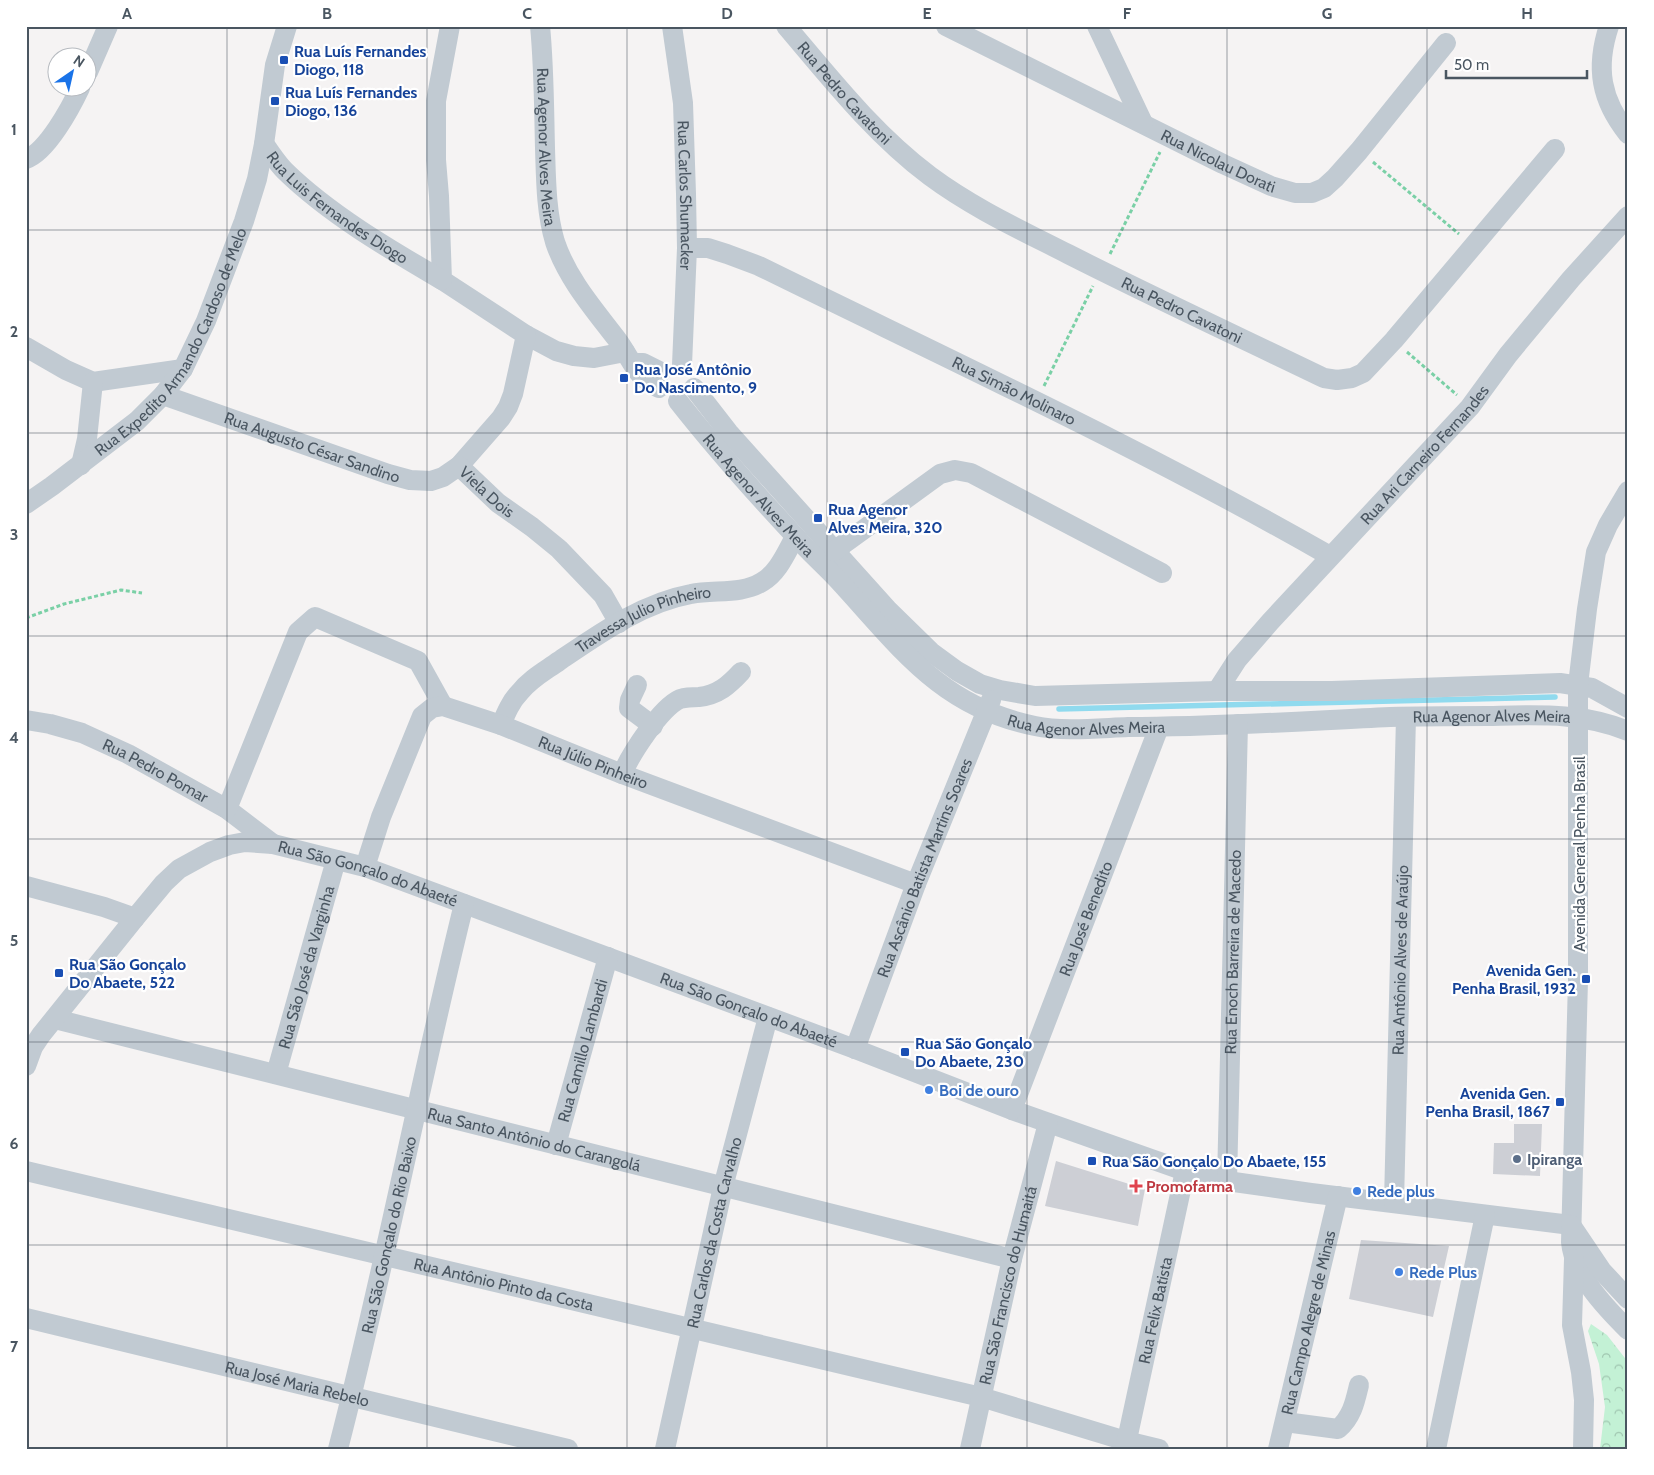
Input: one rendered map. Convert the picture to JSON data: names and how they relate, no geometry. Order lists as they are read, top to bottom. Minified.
{"streets":{"street":["Rua Pedro Cavatoni","Rua Agenor Alves Meira","Rua Nicolau Dorati","Rua Carlos Shumacker","Rua Luis Fernandes Diogo","Rua Expedito Armando Cardoso de Melo","Rua Simão Molinaro","Rua Augusto César Sandino","Rua Ari Carneiro Fernandes","Viela Dois","Travessa Julio Pinheiro","Rua Júlio Pinheiro","Rua Pedro Pomar","Avenida General Penha Brasil","Rua Ascânio Batista Martins Soares","Rua São Gonçalo do Abaeté","Rua José Benedito","Rua Enoch Barreira de Macedo","Rua Antônio Alves de Araújo","Rua São José da Varginha","Rua Camillo Lambardi","Rua Santo Antônio do Carangolá","Rua Carlos da Costa Carvalho","Rua São Gonçalo do Rio Baixo","Rua Antônio Pinto da Costa","Rua São Francisco do Humaitá","Rua Felix Batista","Rua Campo Alegre de Minas","Rua José Maria Rebelo"]},"crossings":[["Rua Agenor Alves Meira","Rua Carlos Shumacker"],["Rua Agenor Alves Meira","Rua Luis Fernandes Diogo"],["Rua Agenor Alves Meira","Rua Ari Carneiro Fernandes"],["Rua Agenor Alves Meira","Travessa Julio Pinheiro"],["Rua Agenor Alves Meira","Avenida General Penha Brasil"],["Rua Agenor Alves Meira","Rua Ascânio Batista Martins Soares"],["Rua Agenor Alves Meira","Rua José Benedito"],["Rua Agenor Alves Meira","Rua Enoch Barreira de Macedo"],["Rua Agenor Alves Meira","Rua Antônio Alves de Araújo"],["Rua Carlos Shumacker","Rua Simão Molinaro"],["Rua Luis Fernandes Diogo","Rua Expedito Armando Cardoso de Melo"],["Rua Luis Fernandes Diogo","Viela Dois"],["Rua Expedito Armando Cardoso de Melo","Rua Augusto César Sandino"],["Rua Simão Molinaro","Rua Ari Carneiro Fernandes"],["Rua Augusto César Sandino","Viela Dois"],["Viela Dois","Travessa Julio Pinheiro"],["Travessa Julio Pinheiro","Rua Júlio Pinheiro"],["Rua Júlio Pinheiro","Rua Ascânio Batista Martins Soares"],["Rua Pedro Pomar","Rua São Gonçalo do Abaeté"],["Avenida General Penha Brasil","Rua São Gonçalo do Abaeté"],["Rua Ascânio Batista Martins Soares","Rua São Gonçalo do Abaeté"],["Rua São Gonçalo do Abaeté","Rua José Benedito"],["Rua São Gonçalo do Abaeté","Rua Enoch Barreira de Macedo"],["Rua São Gonçalo do Abaeté","Rua Antônio Alves de Araújo"],["Rua São Gonçalo do Abaeté","Rua São José da Varginha"],["Rua São Gonçalo do Abaeté","Rua Camillo Lambardi"],["Rua São Gonçalo do Abaeté","Rua Santo Antônio do Carangolá"],["Rua São Gonçalo do Abaeté","Rua Carlos da Costa Carvalho"],["Rua São Gonçalo do Abaeté","Rua São Gonçalo do Rio Baixo"],["Rua São Gonçalo do Abaeté","Rua São Francisco do Humaitá"],["Rua São Gonçalo do Abaeté","Rua Felix Batista"],["Rua São Gonçalo do Abaeté","Rua Campo Alegre de Minas"],["Rua São José da Varginha","Rua Santo Antônio do Carangolá"],["Rua Camillo Lambardi","Rua Santo Antônio do Carangolá"],["Rua Santo Antônio do Carangolá","Rua Carlos da Costa Carvalho"],["Rua Santo Antônio do Carangolá","Rua São Gonçalo do Rio Baixo"],["Rua Santo Antônio do Carangolá","Rua São Francisco do Humaitá"],["Rua Carlos da Costa Carvalho","Rua Antônio Pinto da Costa"],["Rua São Gonçalo do Rio Baixo","Rua Antônio Pinto da Costa"],["Rua São Gonçalo do Rio Baixo","Rua José Maria Rebelo"],["Rua Antônio Pinto da Costa","Rua São Francisco do Humaitá"],["Rua Antônio Pinto da Costa","Rua Felix Batista"]],"places":{"transit":["Rua Luís Fernandes Diogo, 118","Rua Luís Fernandes Diogo, 136","Rua José Antônio Do Nascimento, 9","Rua Agenor Alves Meira, 320","Rua São Gonçalo Do Abaete, 522","Avenida Gen. Penha Brasil, 1932","Rua São Gonçalo Do Abaete, 230","Avenida Gen. Penha Brasil, 1867","Rua São Gonçalo Do Abaete, 155"],"other":["Boi de ouro","Ipiranga","Rede plus","Rede Plus"],"health":["Promofarma"]},"scale_bar":"50 m","north":"top right","grid":{"columns":["A","B","C","D","E","F","G","H"],"rows":["1","2","3","4","5","6","7"]}}
